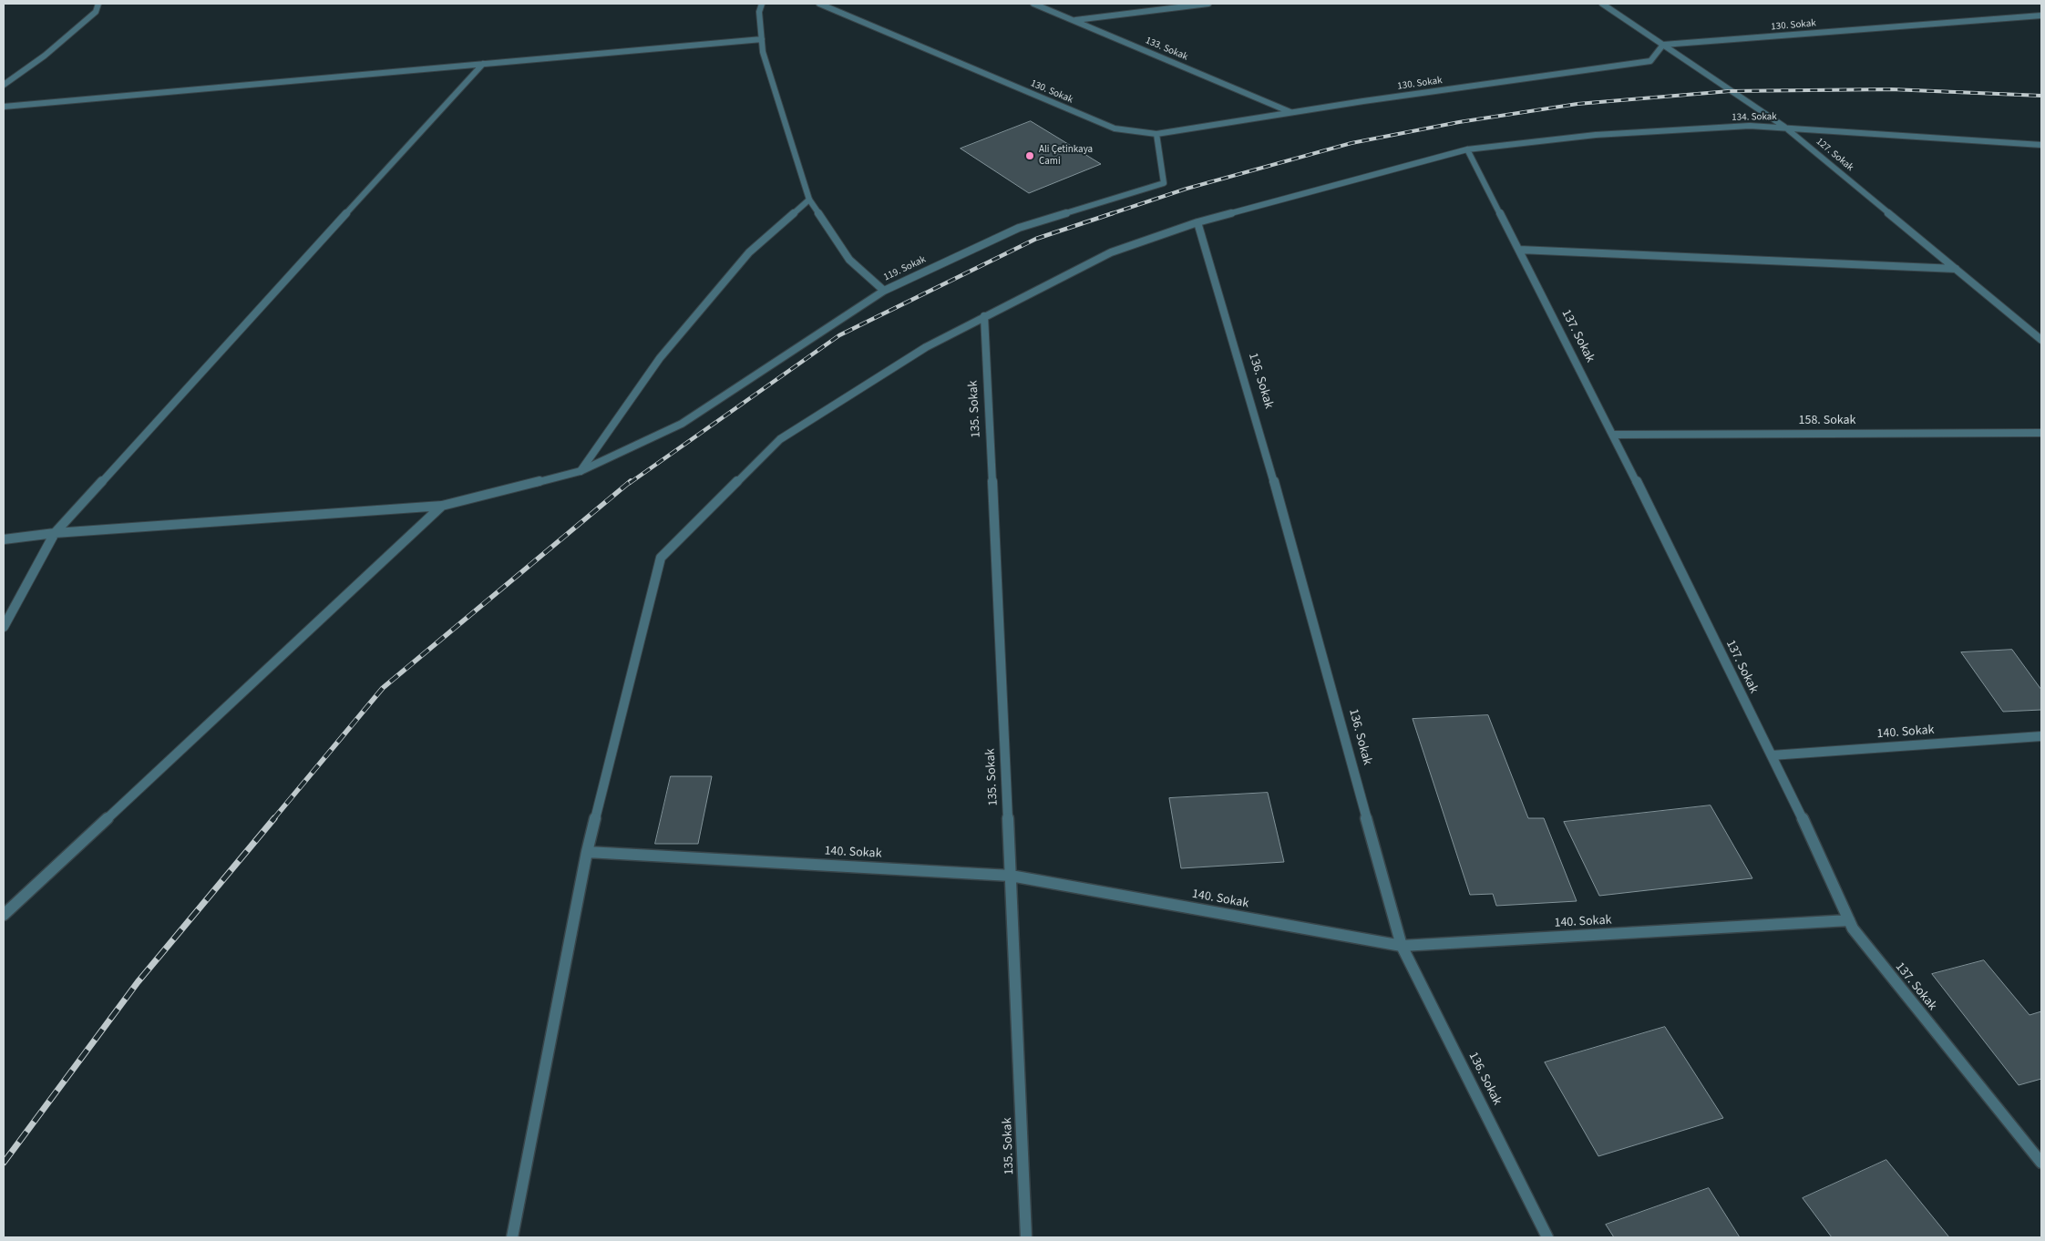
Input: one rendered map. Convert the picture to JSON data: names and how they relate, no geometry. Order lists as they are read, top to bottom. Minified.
{"streets":{"street":["130. Sokak","133. Sokak","134. Sokak","127. Sokak","119. Sokak","137. Sokak","136. Sokak","135. Sokak","158. Sokak","140. Sokak"]},"crossings":[["130. Sokak","133. Sokak"],["130. Sokak","127. Sokak"],["130. Sokak","119. Sokak"],["134. Sokak","127. Sokak"],["134. Sokak","137. Sokak"],["134. Sokak","136. Sokak"],["134. Sokak","135. Sokak"],["134. Sokak","140. Sokak"],["137. Sokak","158. Sokak"],["137. Sokak","140. Sokak"],["136. Sokak","140. Sokak"],["135. Sokak","140. Sokak"]],"places":["Ali Çetinkaya Cami"]}
